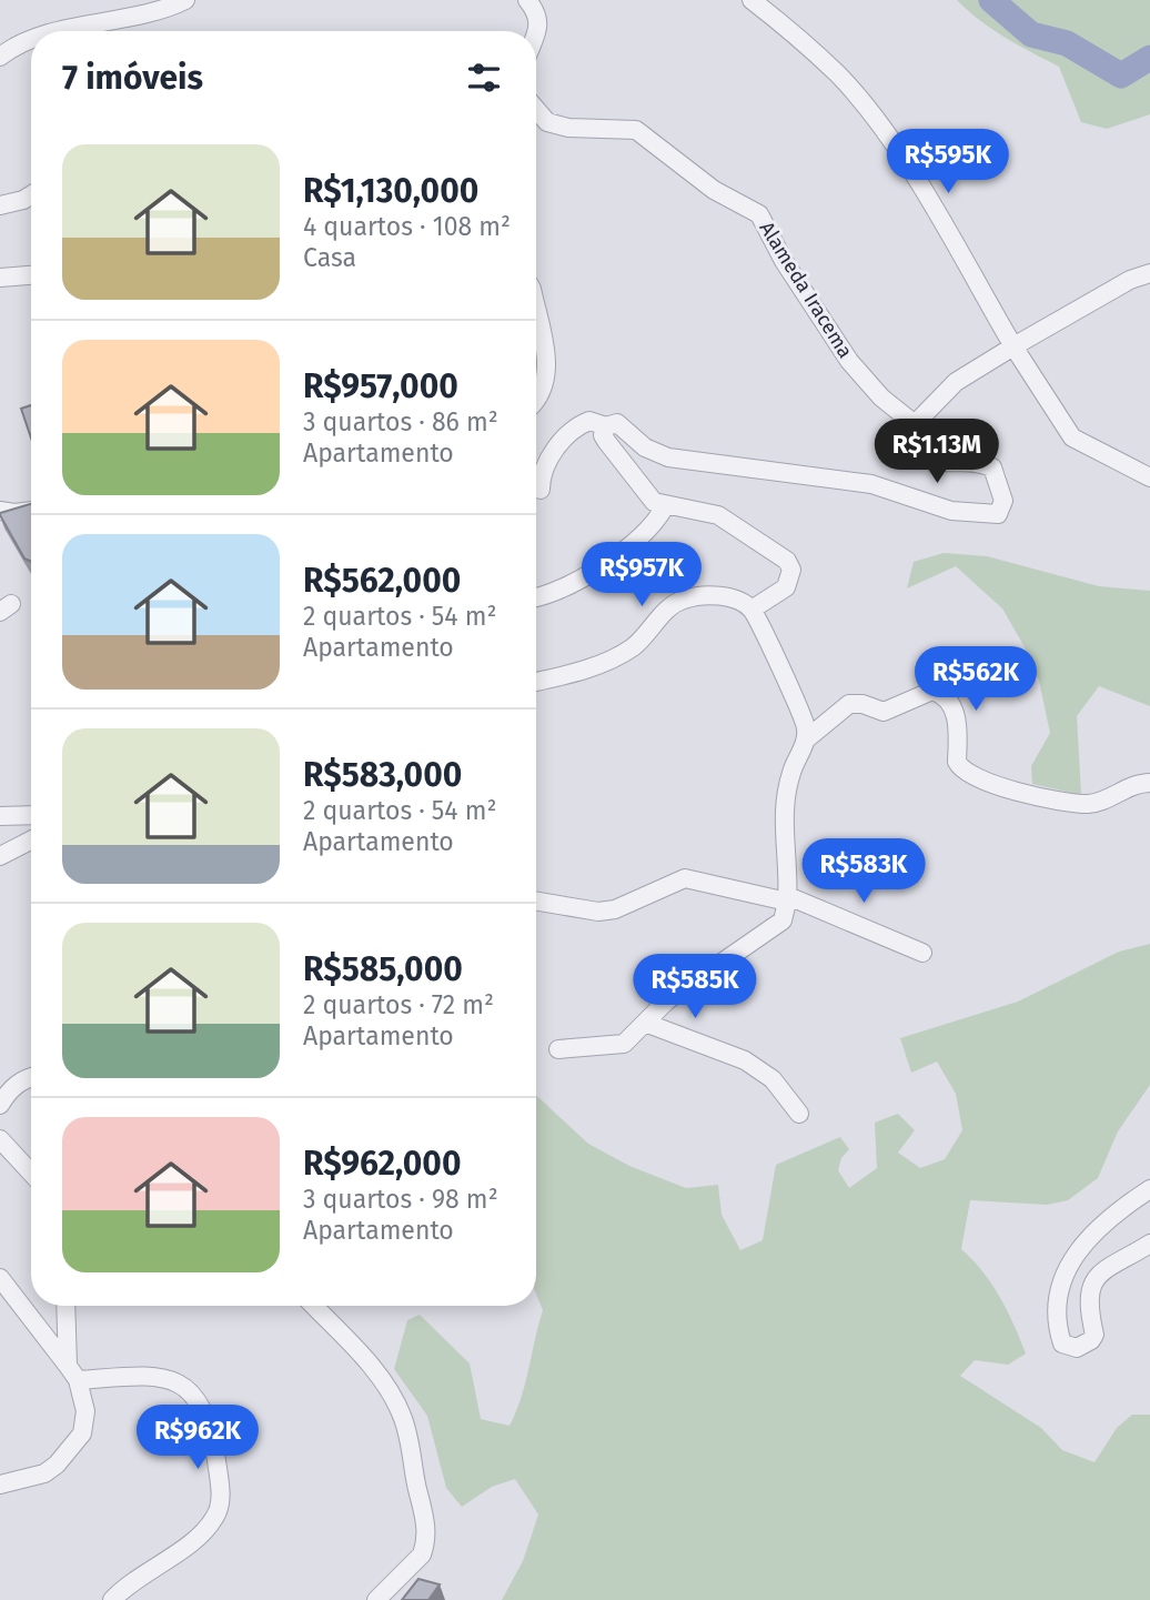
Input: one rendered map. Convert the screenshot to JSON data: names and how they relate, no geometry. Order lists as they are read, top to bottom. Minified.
{"streets":{"street":["Alameda Iracema"]},"page":{"heading":"7 imóveis","list":[{"name":"R$1,130,000","note":"4 quartos · 108 m² · Casa"},{"name":"R$957,000","note":"3 quartos · 86 m² · Apartamento"},{"name":"R$562,000","note":"2 quartos · 54 m² · Apartamento"},{"name":"R$583,000","note":"2 quartos · 54 m² · Apartamento"},{"name":"R$585,000","note":"2 quartos · 72 m² · Apartamento"},{"name":"R$962,000","note":"3 quartos · 98 m² · Apartamento"}],"price":["R$595K","R$1.13M","R$957K","R$562K","R$583K","R$585K","R$962K"]}}
